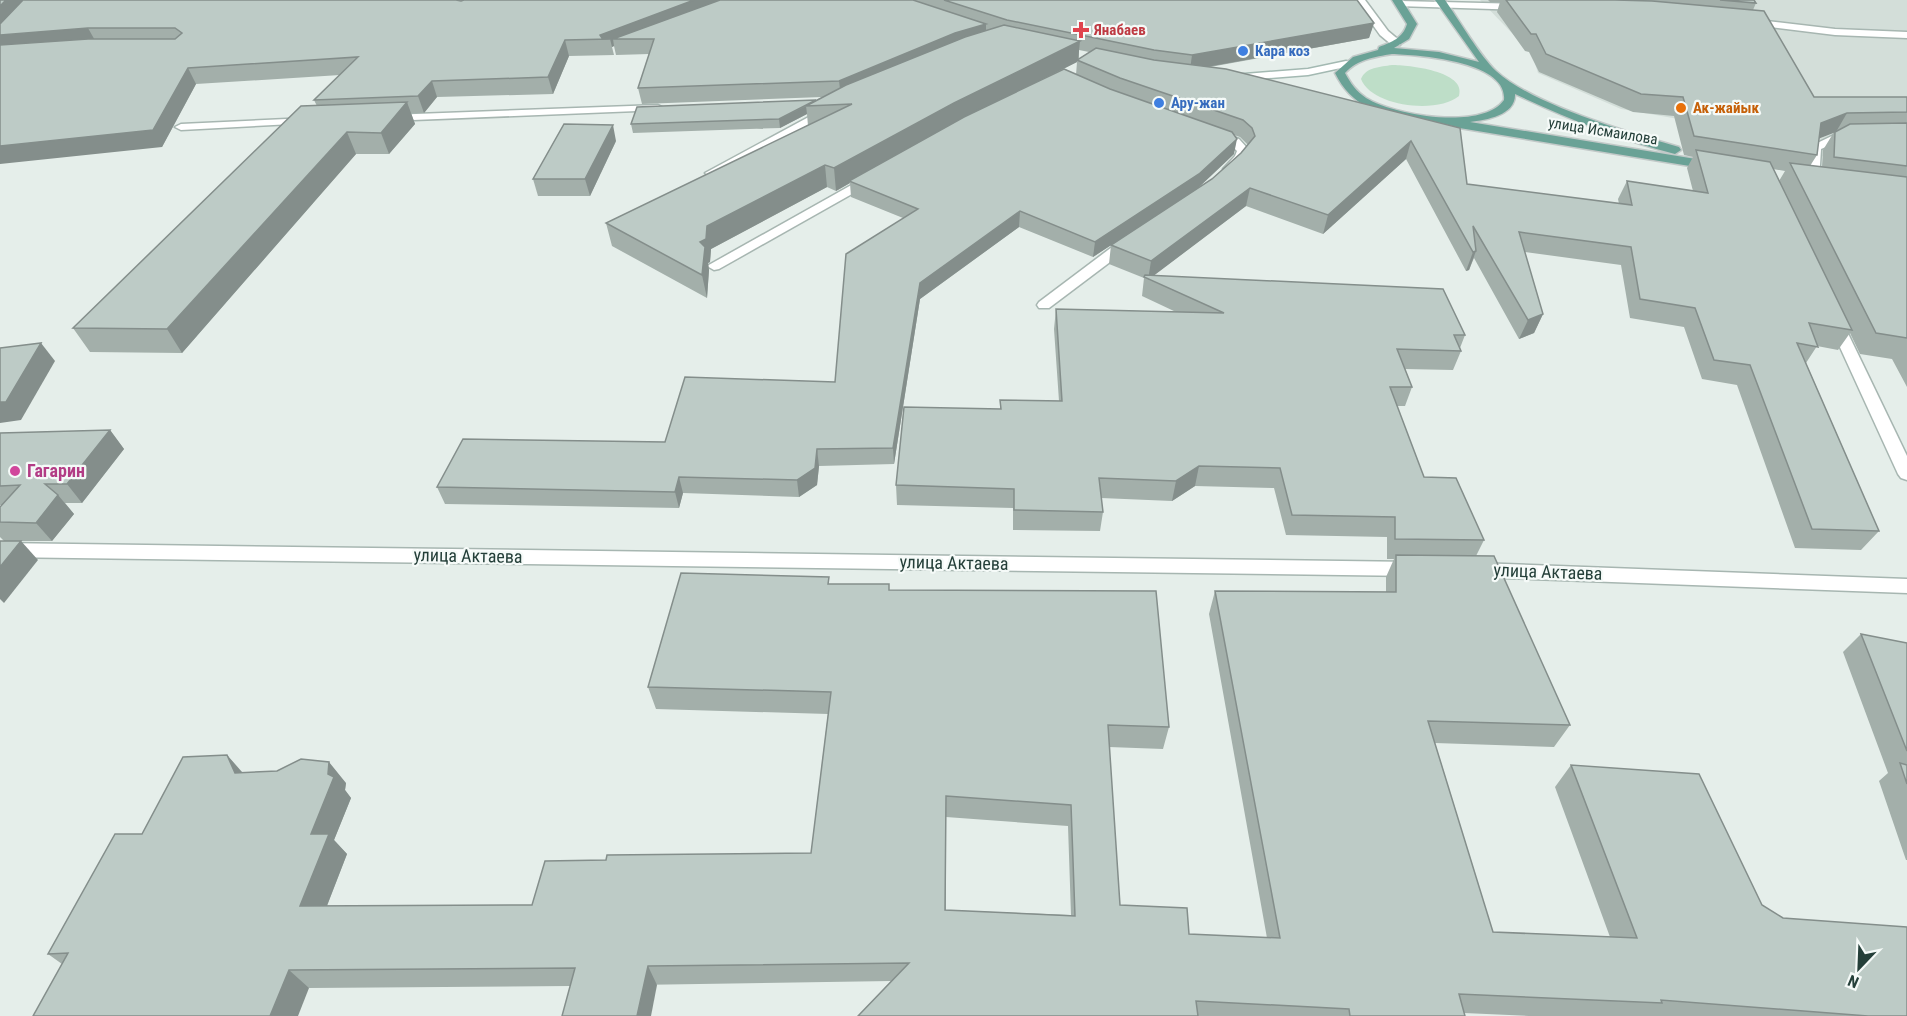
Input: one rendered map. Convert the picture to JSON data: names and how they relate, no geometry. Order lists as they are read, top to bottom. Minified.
{"streets":{"main road":["улица Исмаилова"],"street":["улица Актаева"]},"places":{"health":["Янабаев"],"other":["Кара коз","Ару-жан","Ак-жайык","Гагарин"]},"north":"bottom left"}
